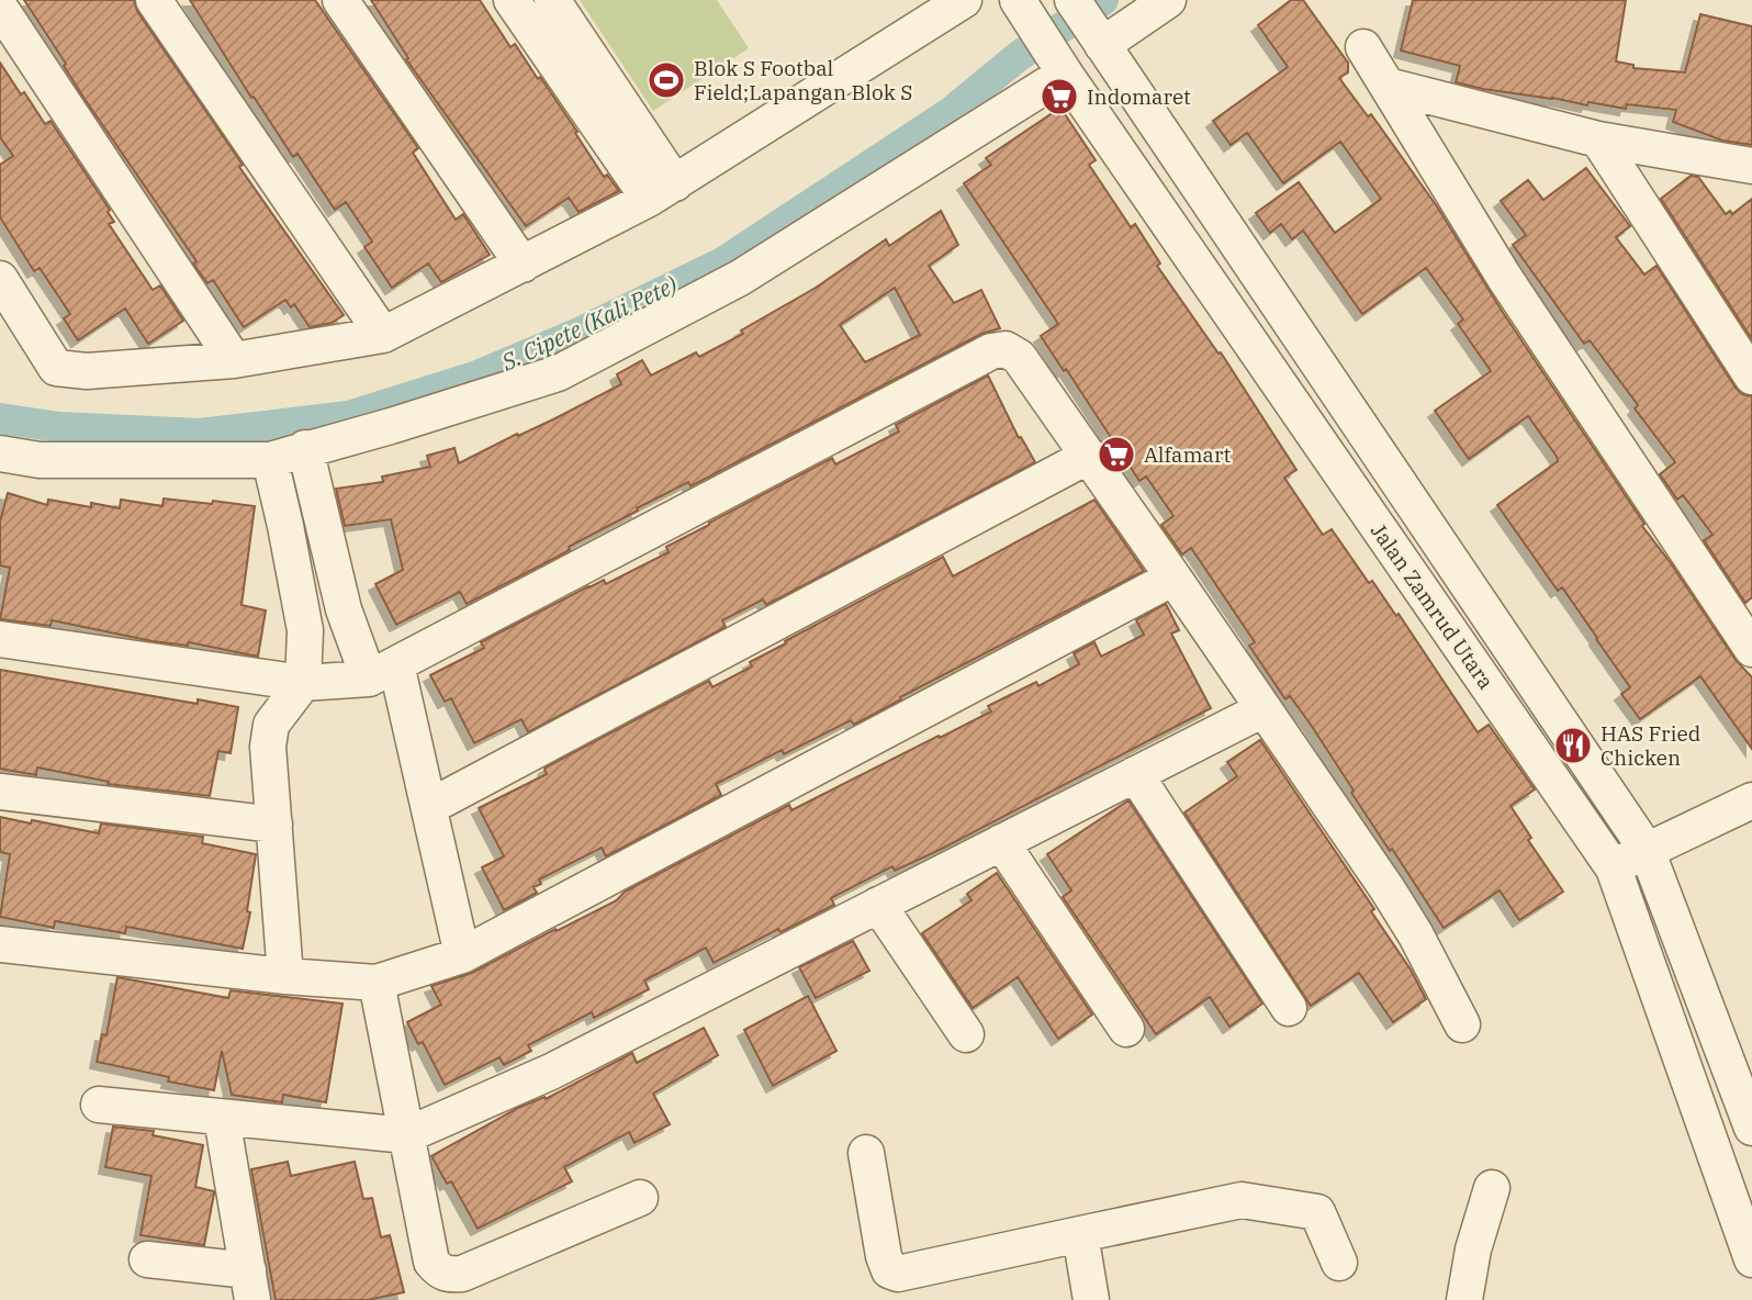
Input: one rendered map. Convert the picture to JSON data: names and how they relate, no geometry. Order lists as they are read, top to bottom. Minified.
{"streets":{"street":["Jalan Zamrud Utara"]},"water":["S. Cipete (Kali Pete)"],"places":{"sports":["Blok S Footbal Field;Lapangan Blok S"],"supermarket":["Indomaret","Alfamart"],"restaurant":["HAS Fried Chicken"]}}
